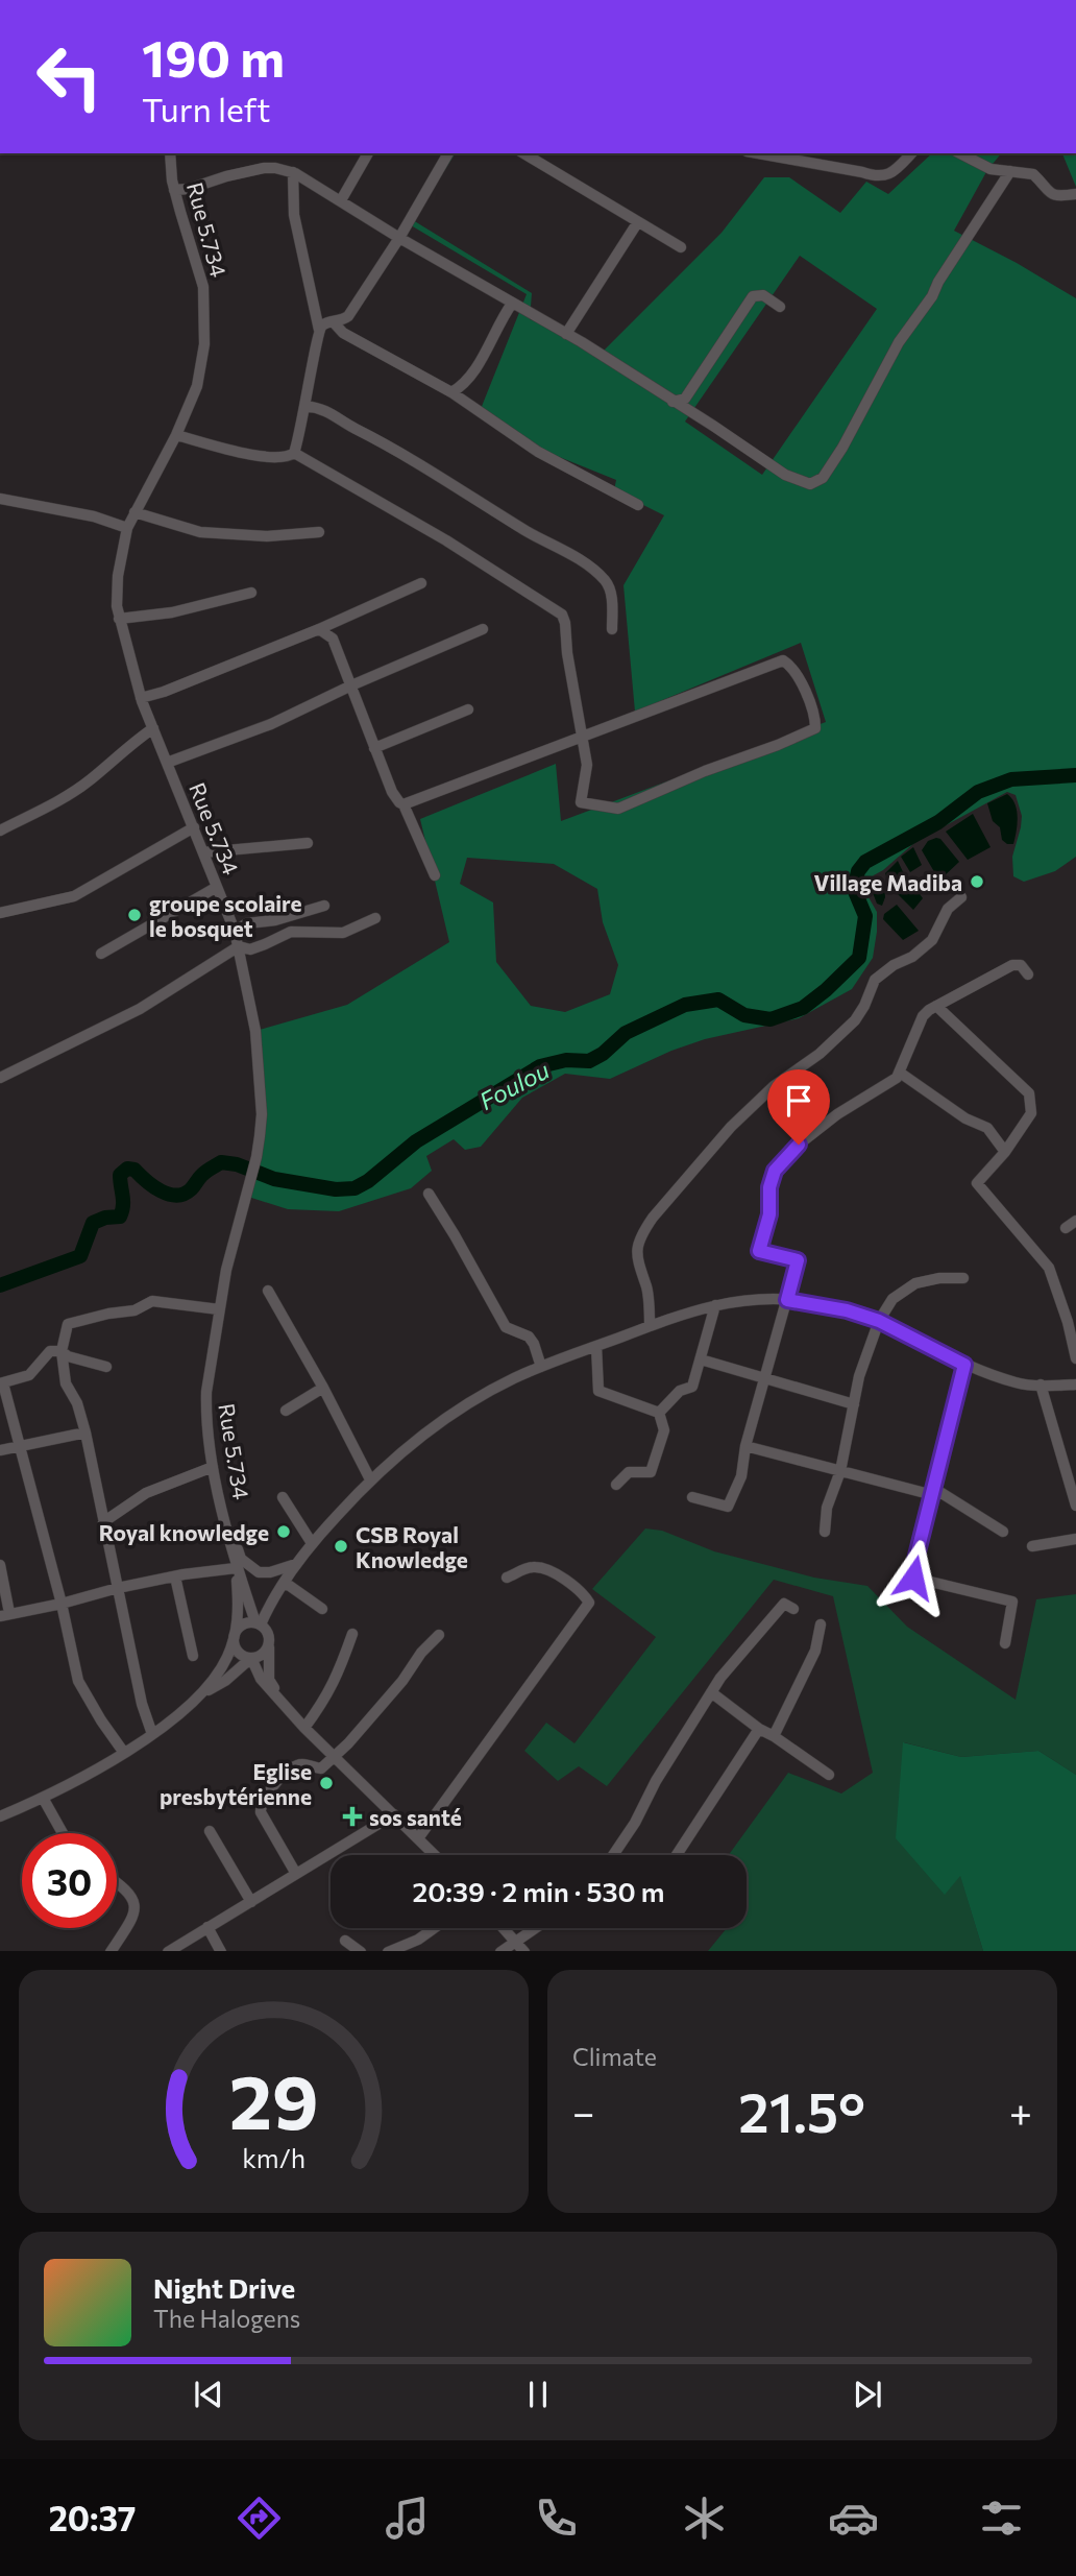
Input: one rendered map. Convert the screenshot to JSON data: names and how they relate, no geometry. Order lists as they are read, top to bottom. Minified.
{"streets":{"street":["Rue 5.734"]},"water":["Foulou"],"places":{"other":["Village Madiba","groupe scolaire le bosquet","Royal knowledge","CSB Royal Knowledge","Eglise presbytérienne"],"health":["sos santé"]},"page":{"turn":["190 m","Turn left"],"limit":"30","trip":"20:39 · 2 min · 530 m","tile":"Climate","heat":["−","21.5°","+"],"song":["Night Drive","The Halogens"],"tabs":"20:37","gauge":["29","km/h"]}}
